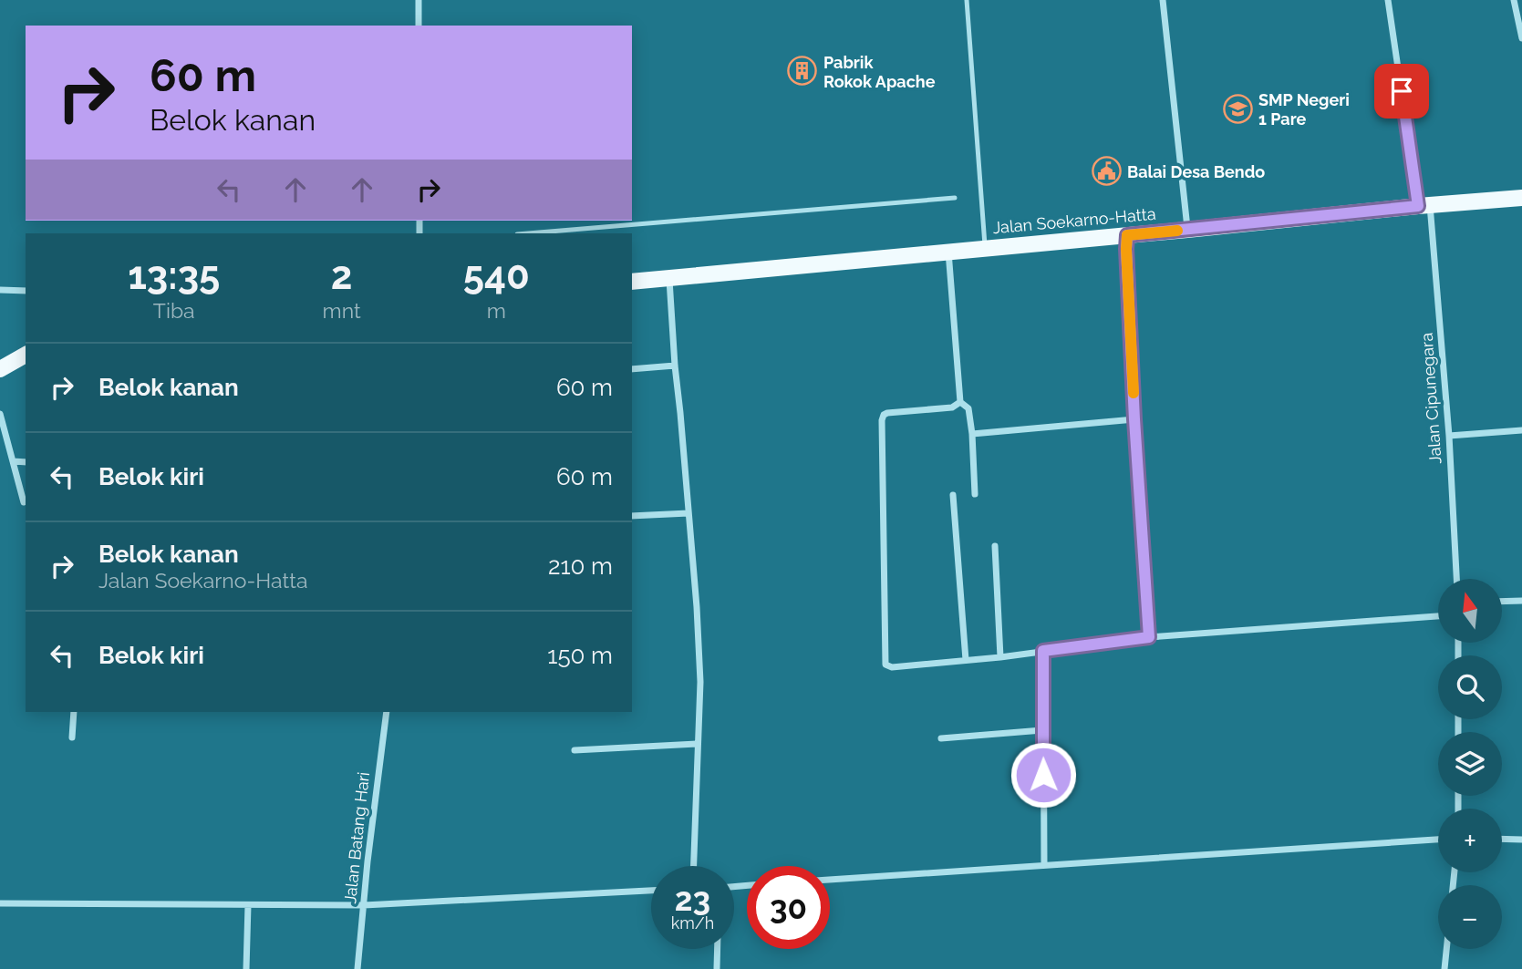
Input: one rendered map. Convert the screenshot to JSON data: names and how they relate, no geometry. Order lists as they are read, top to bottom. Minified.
{"streets":{"main road":["Jalan Soekarno-Hatta"],"street":["Jalan Cipunegara","Jalan Batang Hari"]},"crossings":[["Jalan Soekarno-Hatta","Jalan Cipunegara"]],"places":{"building":["Pabrik Rokok Apache"],"school or university":["SMP Negeri 1 Pare"],"public building":["Balai Desa Bendo"]},"north":"top","page":{"turn":["60 m","Belok kanan"],"eta":["13:35","Tiba","2","mnt","540","m"],"list":[{"name":"Belok kanan","value":"60 m"},{"name":"Belok kiri","value":"60 m"},{"name":"Belok kanan","note":"Jalan Soekarno-Hatta","value":"210 m"},{"name":"Belok kiri","value":"150 m"}],"map_buttons":["+","−"],"speed":"23 km/h","limit":"30"}}
